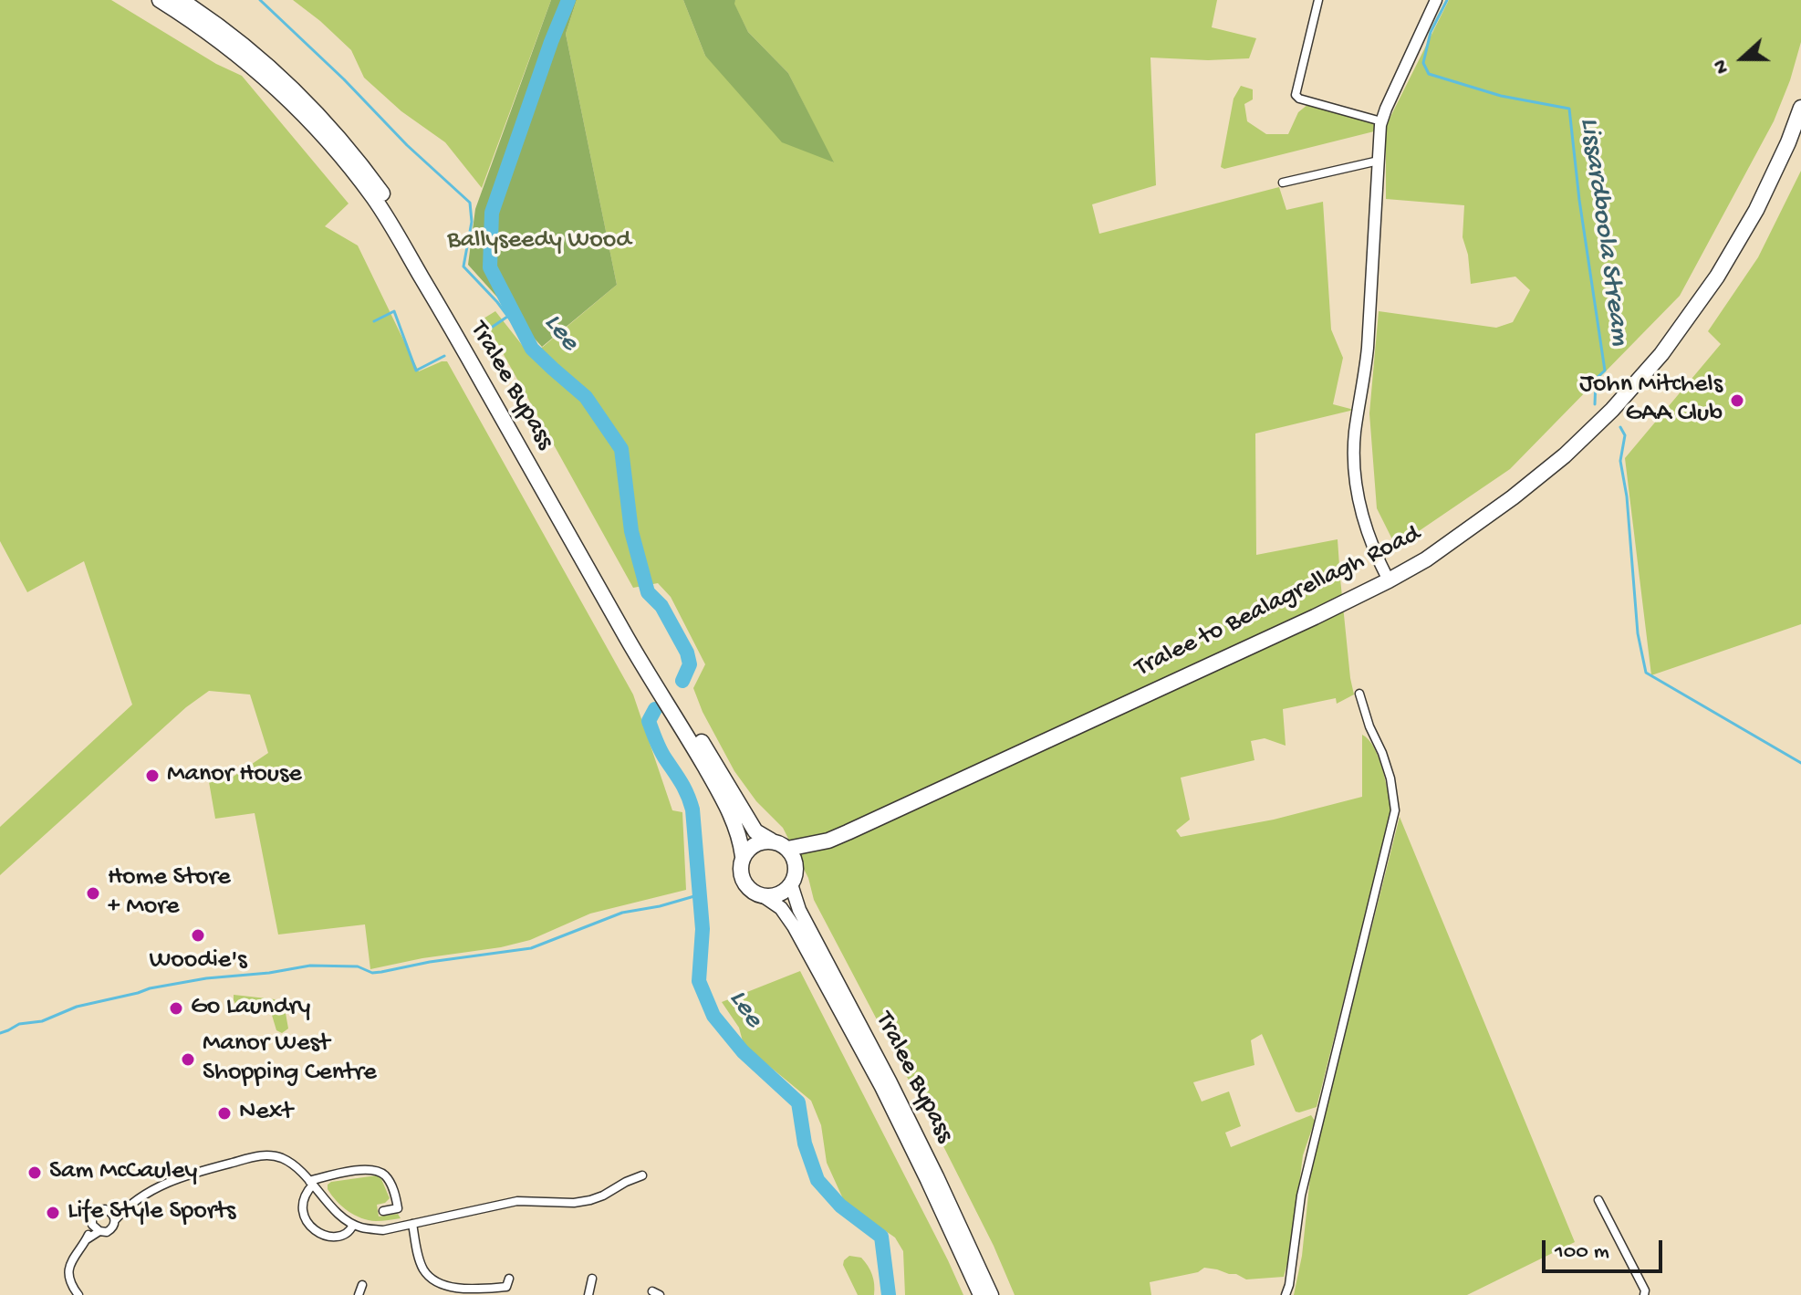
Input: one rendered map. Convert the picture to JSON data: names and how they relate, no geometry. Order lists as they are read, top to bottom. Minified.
{"streets":{"highway":["Tralee Bypass","Tralee to Bealagrellagh Road"]},"crossings":[["Tralee Bypass","Tralee to Bealagrellagh Road"]],"water":["Lissardboola Stream","Lee"],"parks":["Ballyseedy Wood"],"places":["John Mitchels GAA Club","Manor House","Home Store + More","Woodie's","Go Laundry","Manor West Shopping Centre","Next","Sam McCauley","Life Style Sports"],"scale_bar":"100 m","north":"left"}
